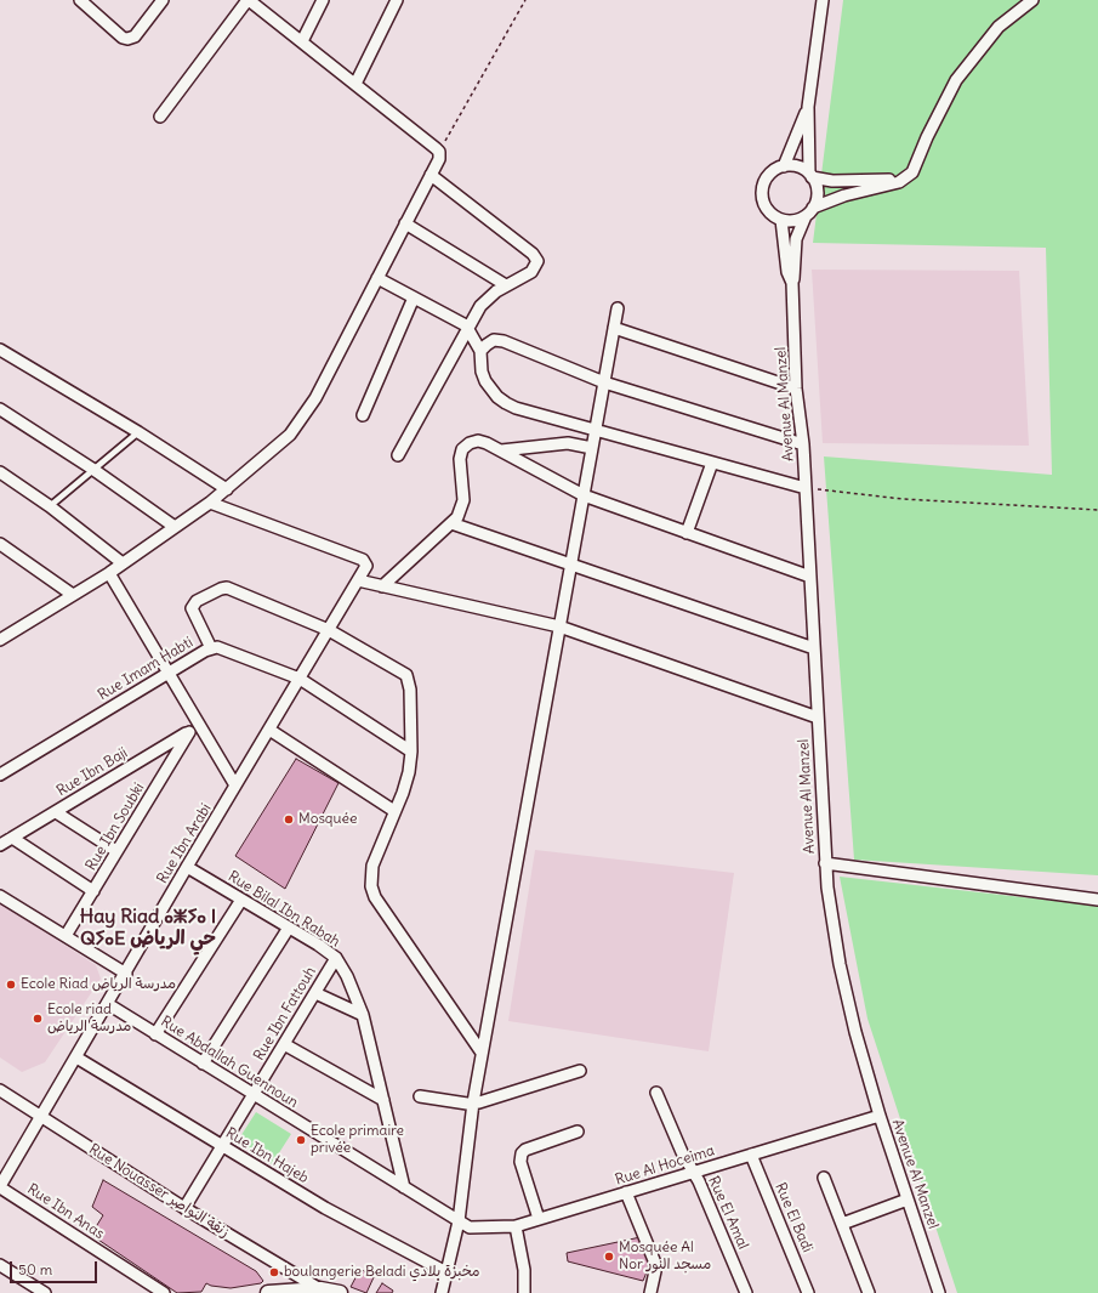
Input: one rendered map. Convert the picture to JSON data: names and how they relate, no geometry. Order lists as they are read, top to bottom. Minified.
{"streets":{"main road":["Rue Nouasser زنقة النواصر"],"street":["Avenue Al Manzel","Rue Imam Habti","Rue Ibn Baji","Rue Ibn Soubki","Rue Ibn Arabi","Rue Bilal Ibn Rabah","Rue Ibn Fattouh","Rue Abdallah Guennoun","Rue Ibn Hajeb","Rue Al Hoceima","Rue Ibn Anas","Rue El Amal","Rue El Badi"]},"crossings":[["Avenue Al Manzel","Rue Al Hoceima"],["Rue Imam Habti","Rue Ibn Arabi"],["Rue Ibn Baji","Rue Ibn Soubki"],["Rue Ibn Arabi","Rue Bilal Ibn Rabah"],["Rue Ibn Arabi","Rue Abdallah Guennoun"],["Rue Ibn Arabi","Rue Ibn Hajeb"],["Rue Ibn Arabi","Rue Nouasser زنقة النواصر"],["Rue Ibn Arabi","Rue Ibn Anas"],["Rue Bilal Ibn Rabah","Rue Ibn Fattouh"],["Rue Bilal Ibn Rabah","Rue Abdallah Guennoun"],["Rue Ibn Fattouh","Rue Abdallah Guennoun"],["Rue Ibn Fattouh","Rue Ibn Hajeb"],["Rue Ibn Fattouh","Rue Nouasser زنقة النواصر"],["Rue Abdallah Guennoun","Rue Al Hoceima"],["Rue Al Hoceima","Rue El Amal"],["Rue Al Hoceima","Rue El Badi"]],"districts":["Hay Riad ⴰⵥⵢⴰ ⵏ ⵕⵢⴰⴹ حي الرياض"],"places":["Mosquée","Ecole Riad مدرسة الرياض","Ecole riad مدرسة الرياض","Ecole primaire privée","Mosquée Al Nor مسجد النور","boulangerie Beladi مخبزة بلادي"],"scale_bar":"50 m"}
